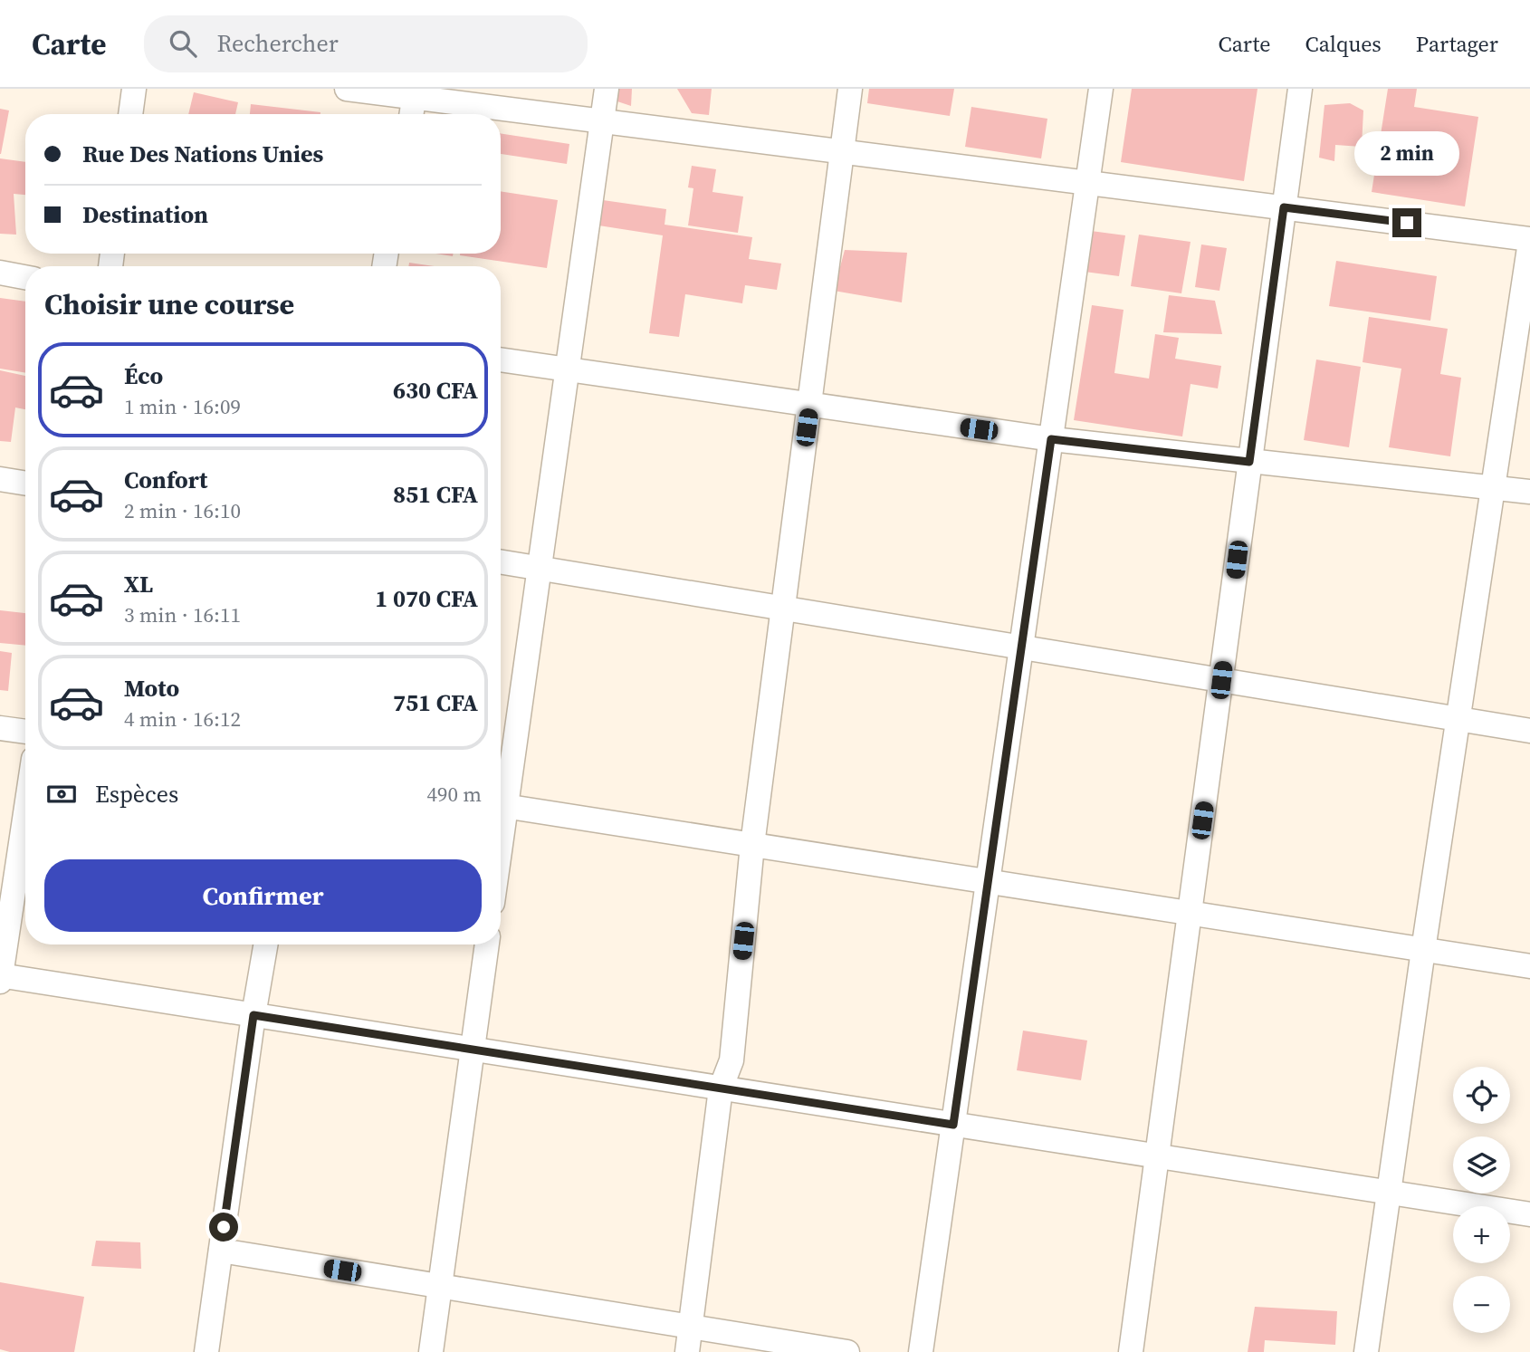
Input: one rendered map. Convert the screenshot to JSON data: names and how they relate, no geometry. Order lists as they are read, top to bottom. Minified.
{"page":{"header":"Carte","search":"Rechercher","nav":["Carte","Calques","Partager"],"banner":["Rue Des Nations Unies","Destination"],"bubble":"2 min","heading":"Choisir une course","list":[{"name":"Éco","note":"1 min · 16:09","value":"630 CFA"},{"name":"Confort","note":"2 min · 16:10","value":"851 CFA"},{"name":"XL","note":"3 min · 16:11","value":"1 070 CFA"},{"name":"Moto","note":"4 min · 16:12","value":"751 CFA"}],"pay":["Espèces","490 m"],"buttons":"Confirmer","map_buttons":["+","−"]}}
